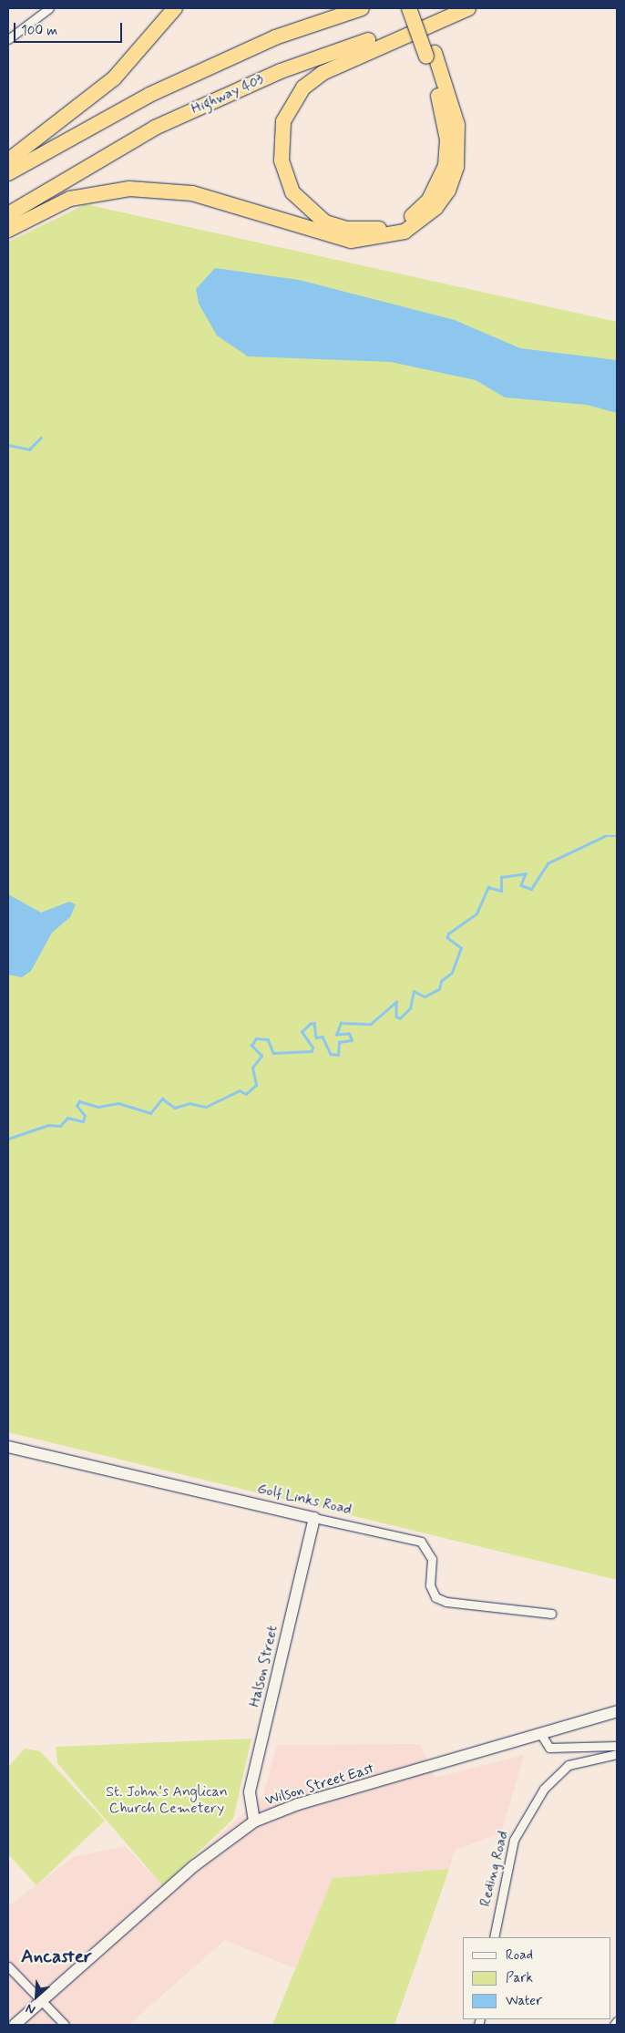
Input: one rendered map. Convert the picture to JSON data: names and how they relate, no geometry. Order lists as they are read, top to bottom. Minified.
{"streets":{"highway":["Highway 403"],"main road":["Golf Links Road","Halson Street","Wilson Street East"],"street":["Reding Road"]},"crossings":[["Golf Links Road","Halson Street"],["Halson Street","Wilson Street East"]],"districts":["Ancaster"],"parks":["St. John's Anglican Church Cemetery"],"legend":["Road","Park","Water"],"scale_bar":"100 m","north":"bottom left"}
